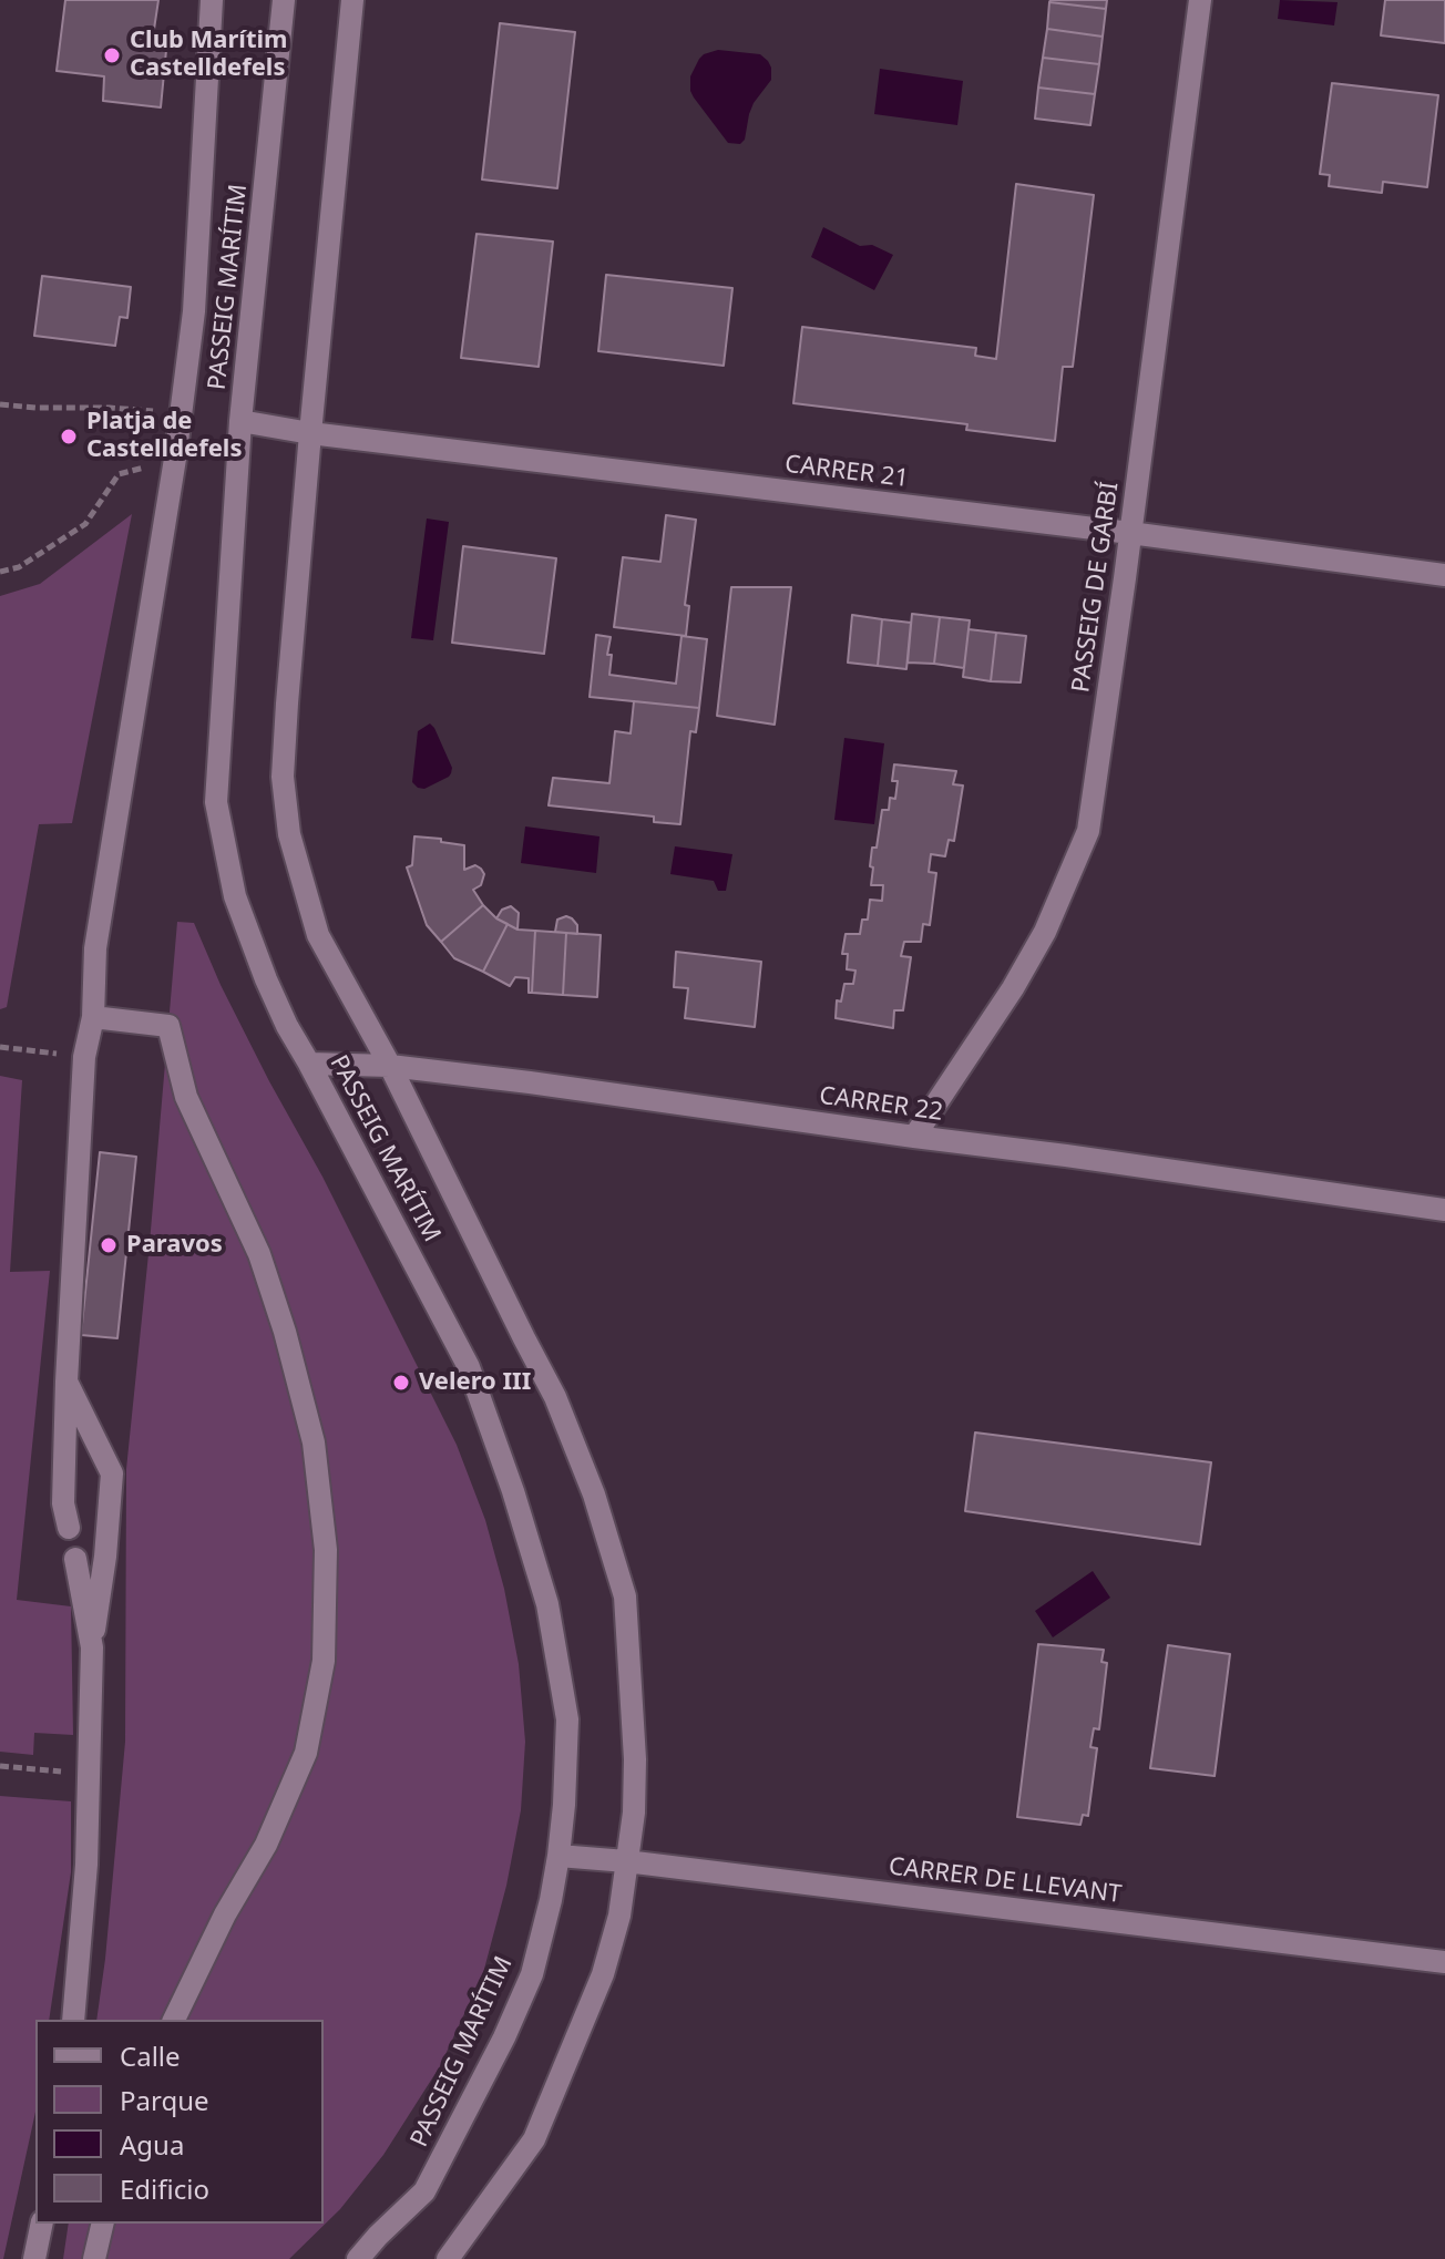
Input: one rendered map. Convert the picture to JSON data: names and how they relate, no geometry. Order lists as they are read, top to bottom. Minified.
{"streets":{"street":["PASSEIG MARÍTIM","CARRER 21","PASSEIG DE GARBÍ","CARRER 22","CARRER DE LLEVANT"]},"crossings":[["PASSEIG MARÍTIM","CARRER 21"],["PASSEIG MARÍTIM","CARRER 22"],["PASSEIG MARÍTIM","CARRER DE LLEVANT"],["CARRER 21","PASSEIG DE GARBÍ"],["PASSEIG DE GARBÍ","CARRER 22"]],"places":["Club Marítim Castelldefels","Platja de Castelldefels","Paravos","Velero III"],"legend":["Calle","Parque","Agua","Edificio"]}
